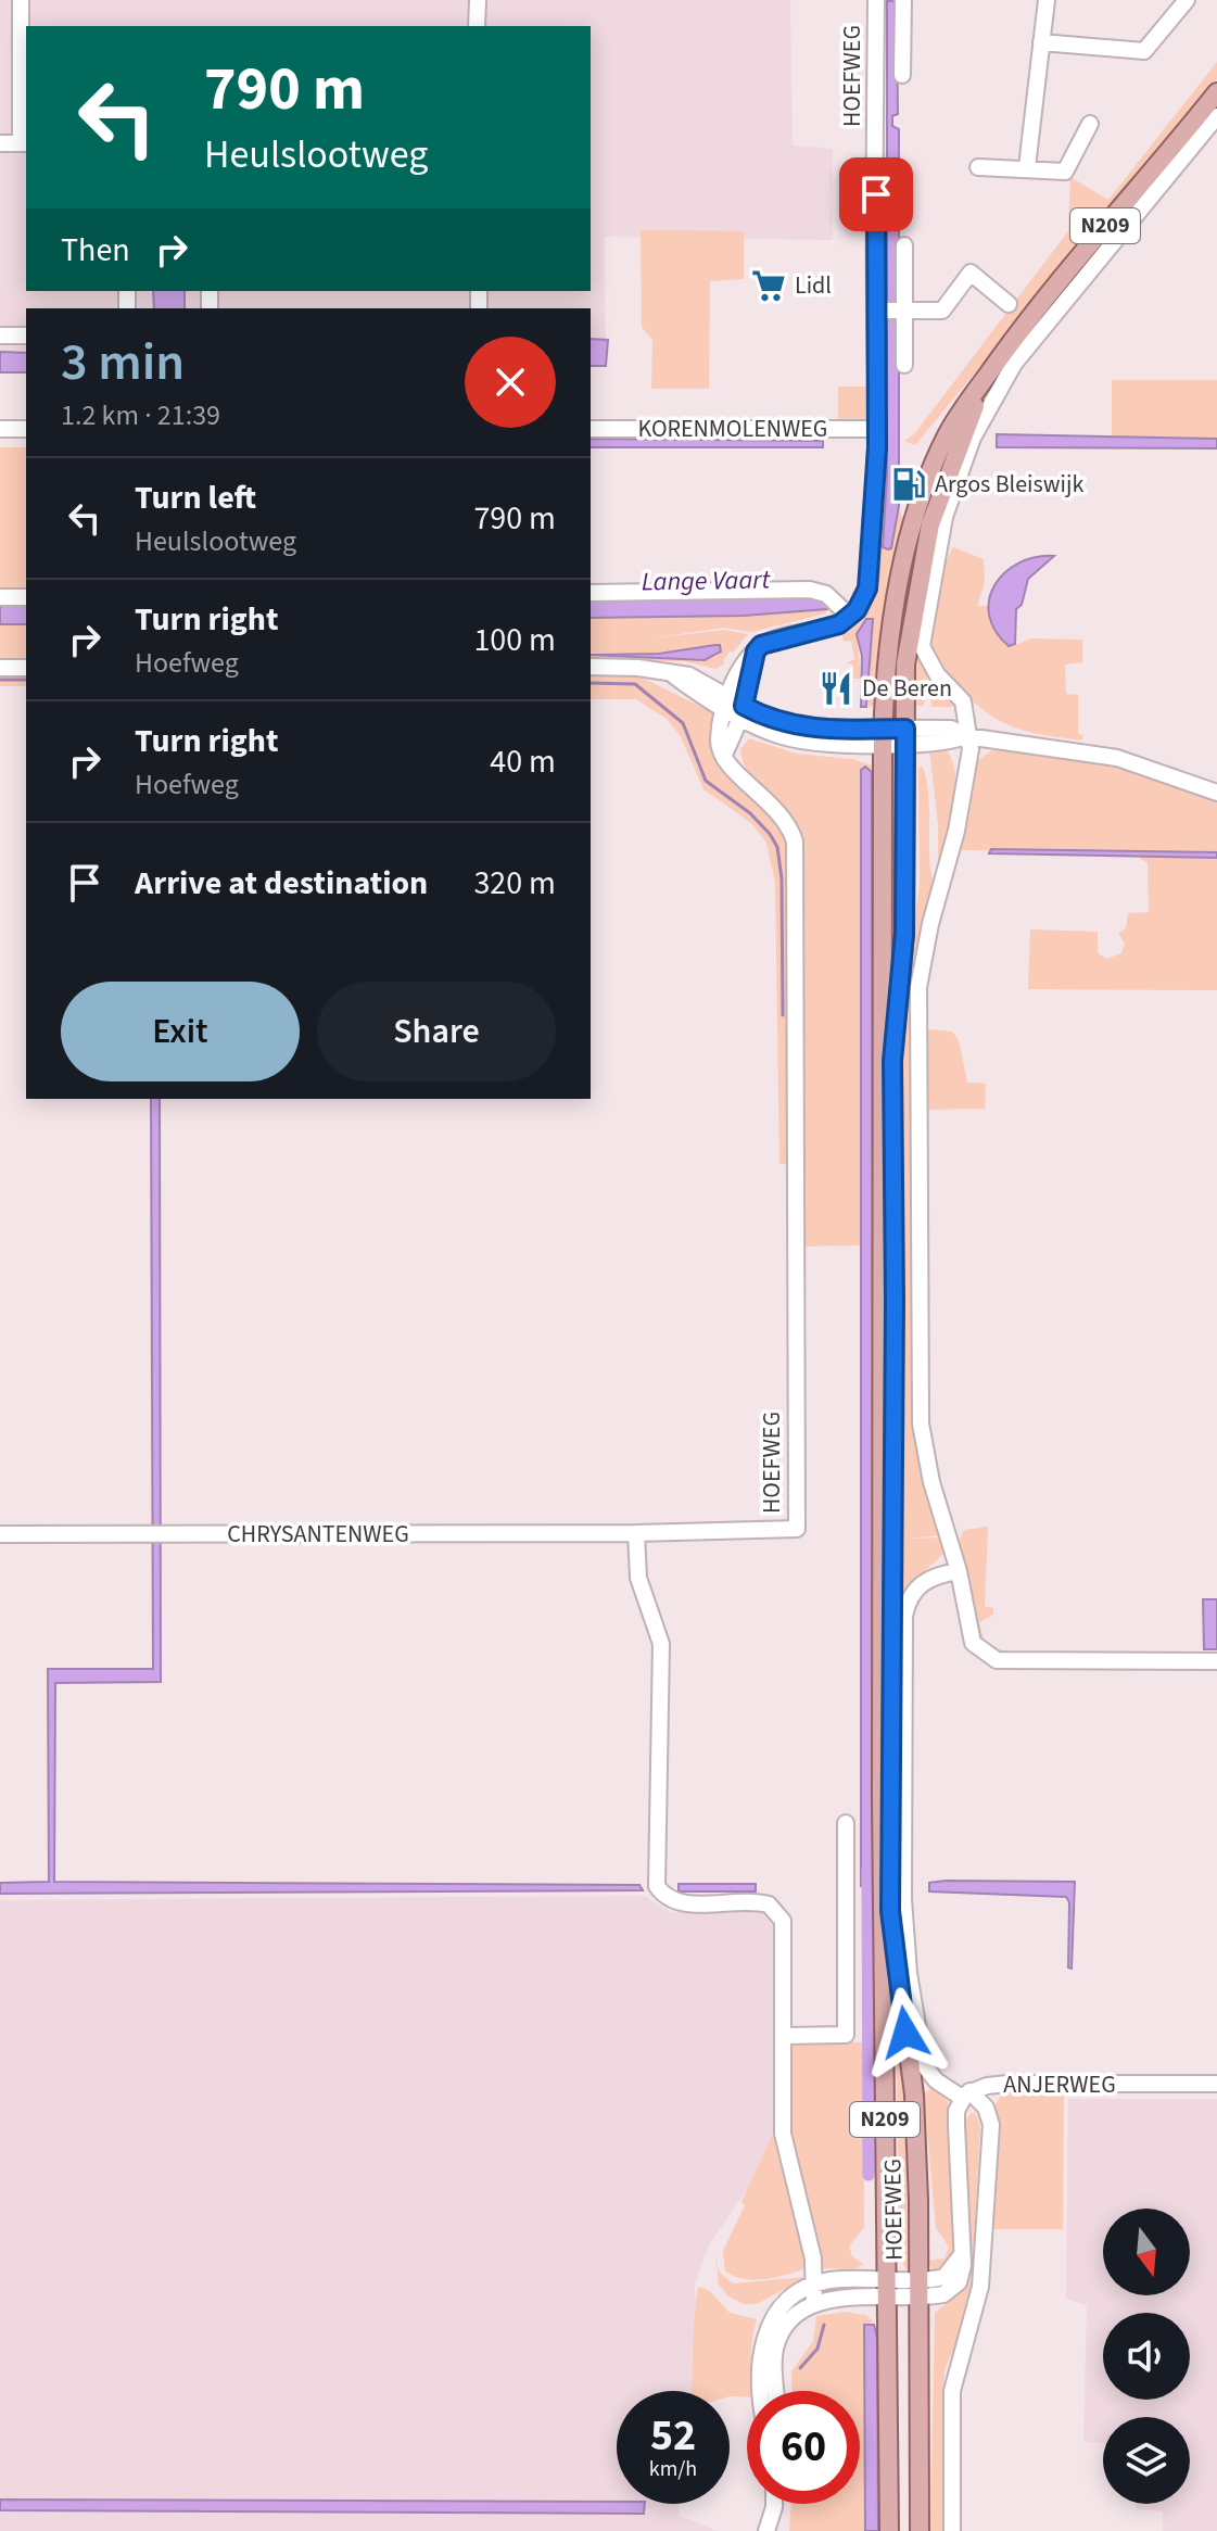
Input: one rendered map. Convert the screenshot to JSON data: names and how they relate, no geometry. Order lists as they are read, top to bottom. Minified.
{"streets":{"main road":["HOEFWEG","N209"],"street":["KORENMOLENWEG","CHRYSANTENWEG","ANJERWEG"]},"crossings":[["HOEFWEG","N209"],["HOEFWEG","KORENMOLENWEG"],["HOEFWEG","CHRYSANTENWEG"]],"water":["Lange Vaart"],"places":{"supermarket":["Lidl"],"fuel station":["Argos Bleiswijk"],"restaurant":["De Beren"]},"north":"bottom","page":{"turn":["790 m","Heulslootweg"],"then":"Then","heading":["3 min","1.2 km · 21:39"],"list":[{"name":"Turn left","note":"Heulslootweg","value":"790 m"},{"name":"Turn right","note":"Hoefweg","value":"100 m"},{"name":"Turn right","note":"Hoefweg","value":"40 m"},{"name":"Arrive at destination","value":"320 m"}],"buttons":["Exit","Share"],"speed":"52 km/h","limit":"60"}}
